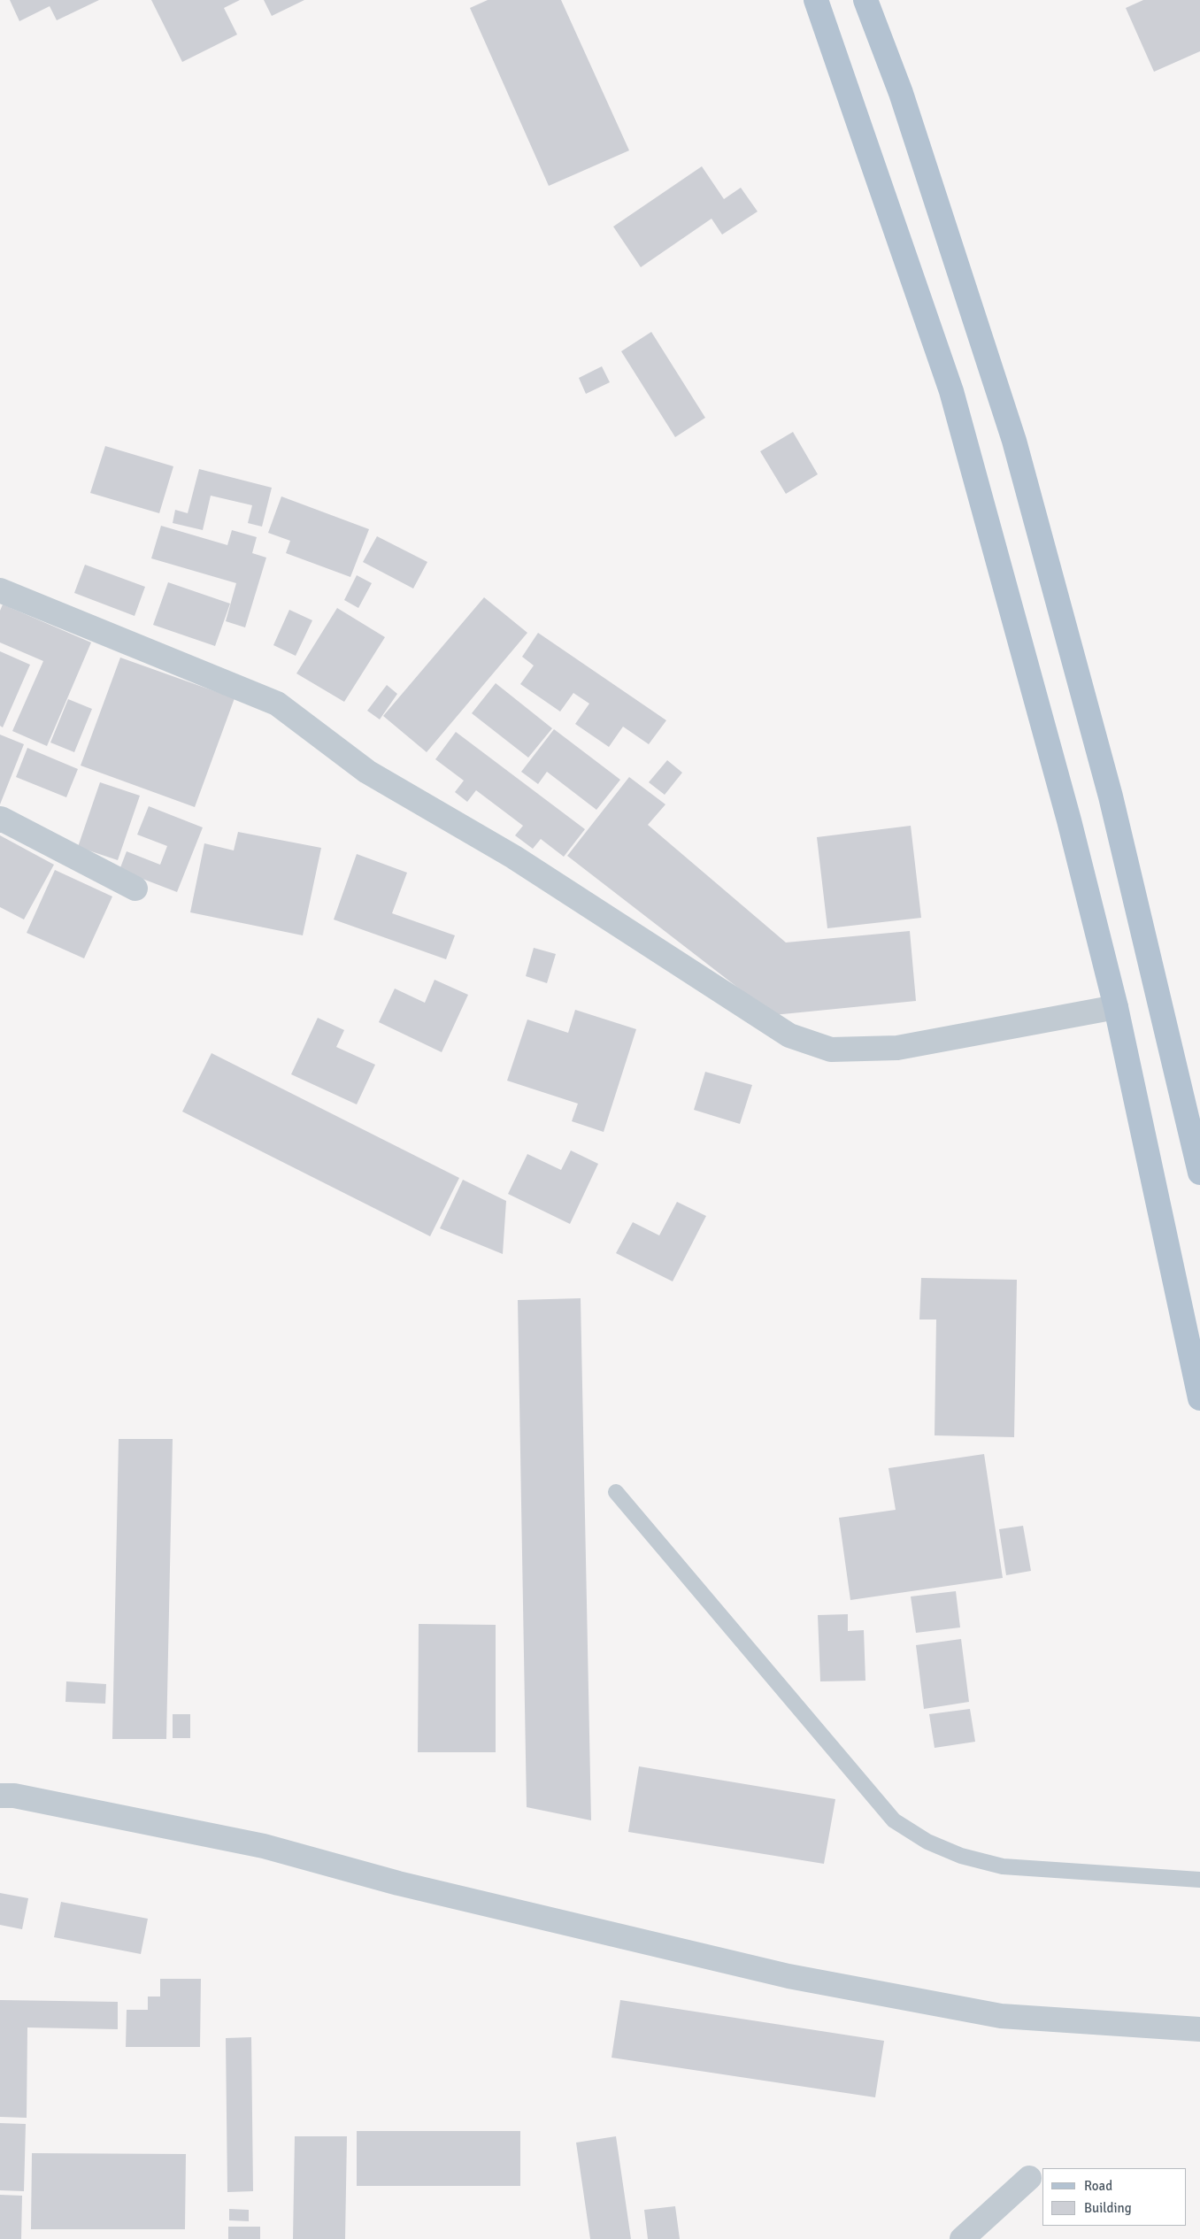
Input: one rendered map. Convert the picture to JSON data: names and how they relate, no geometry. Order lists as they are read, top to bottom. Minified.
{"legend":["Road","Building"]}
